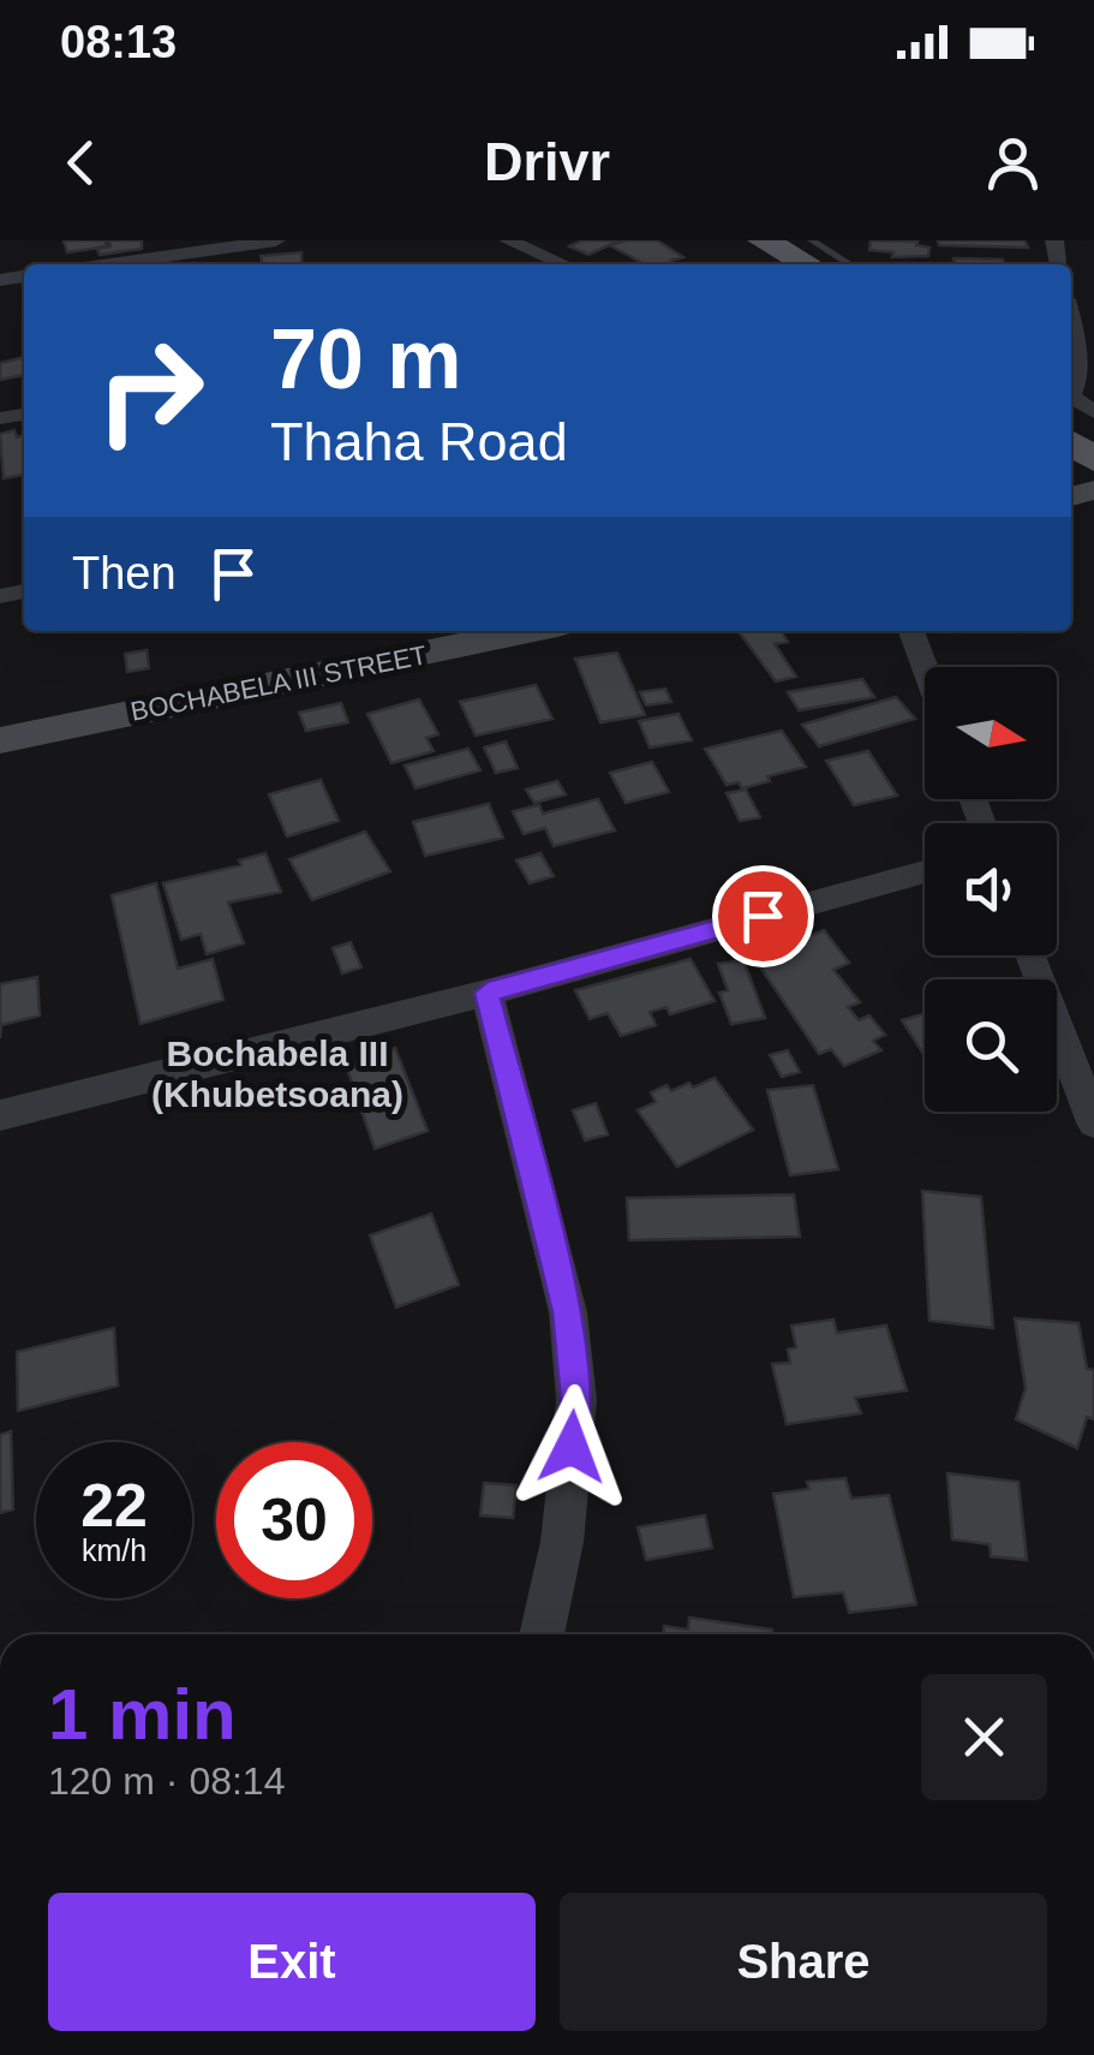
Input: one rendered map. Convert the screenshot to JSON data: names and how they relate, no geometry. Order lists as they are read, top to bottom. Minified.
{"streets":{"street":["BOCHABELA III STREET"]},"districts":["Bochabela III (Khubetsoana)"],"north":"right","page":{"status":"08:13","header":"Drivr","turn":["70 m","Thaha Road"],"then":"Then","speed":"22 km/h","limit":"30","heading":["1 min","120 m · 08:14"],"buttons":["Exit","Share"]}}
